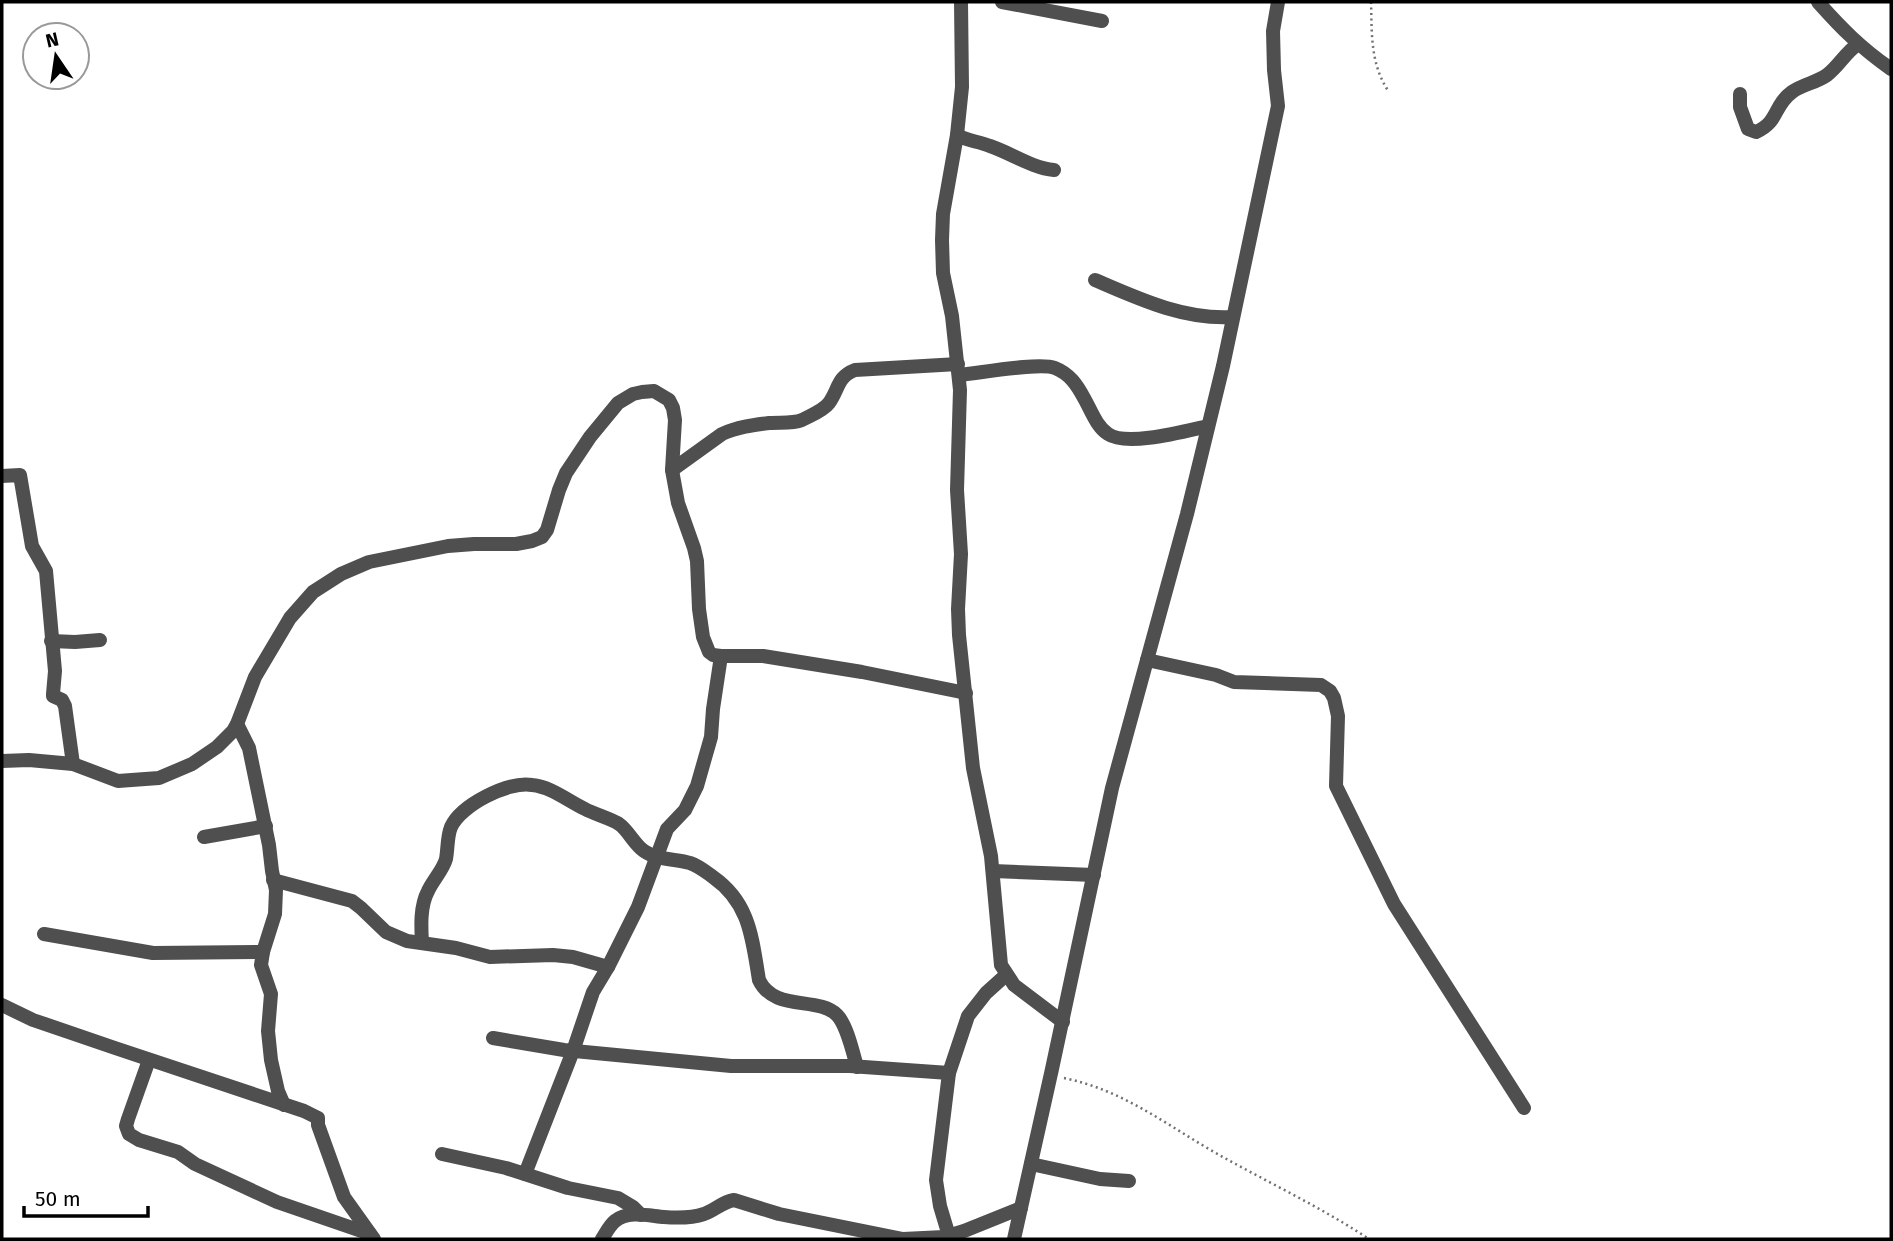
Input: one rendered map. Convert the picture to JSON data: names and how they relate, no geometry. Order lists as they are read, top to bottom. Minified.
{"scale_bar":"50 m","north":"top"}
